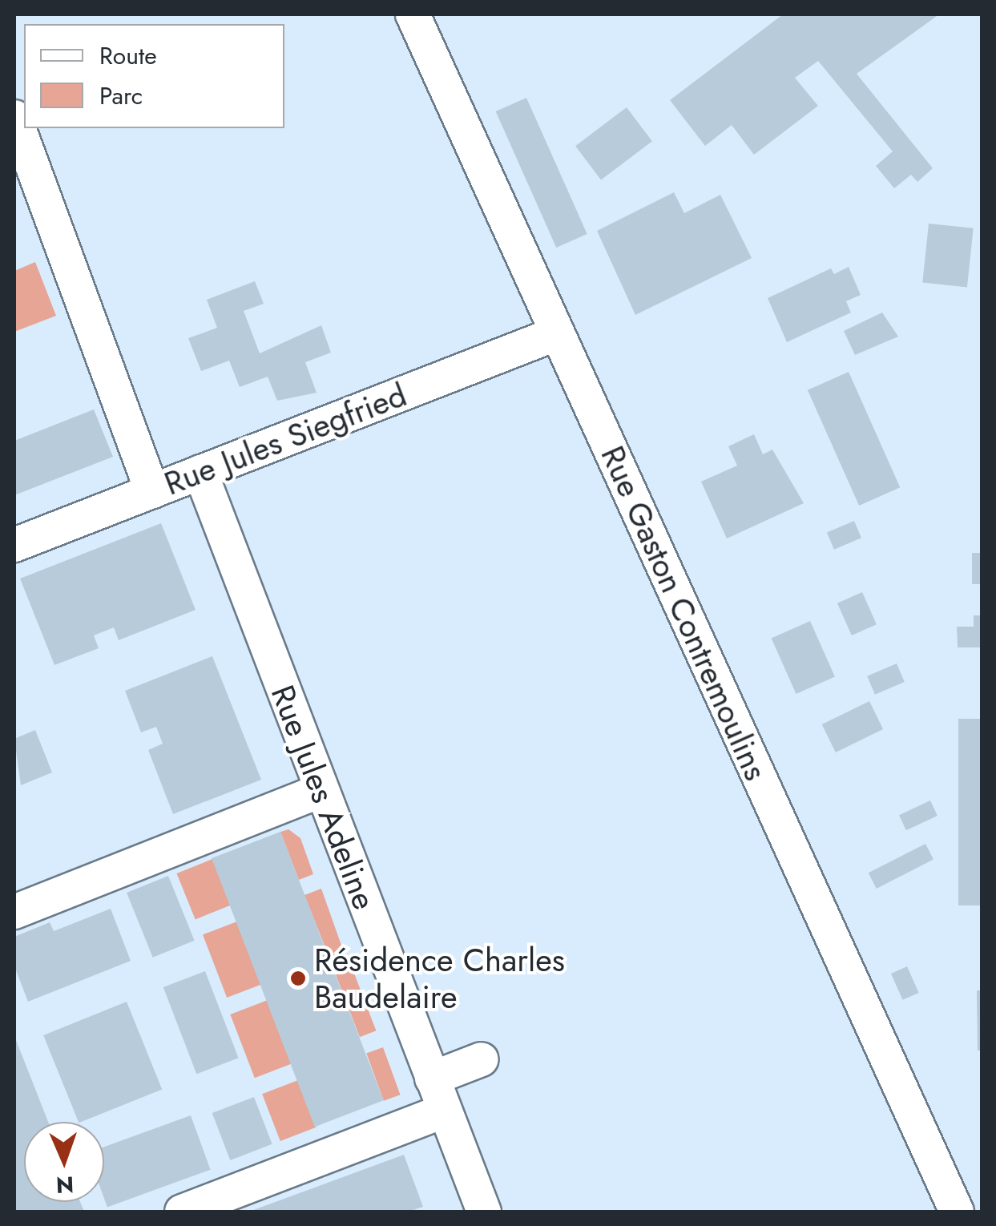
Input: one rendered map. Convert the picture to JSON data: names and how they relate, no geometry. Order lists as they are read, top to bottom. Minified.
{"streets":{"street":["Rue Jules Siegfried","Rue Gaston Contremoulins","Rue Jules Adeline"]},"crossings":[["Rue Jules Siegfried","Rue Gaston Contremoulins"],["Rue Jules Siegfried","Rue Jules Adeline"]],"places":["Résidence Charles Baudelaire"],"legend":["Route","Parc"],"north":"bottom"}
